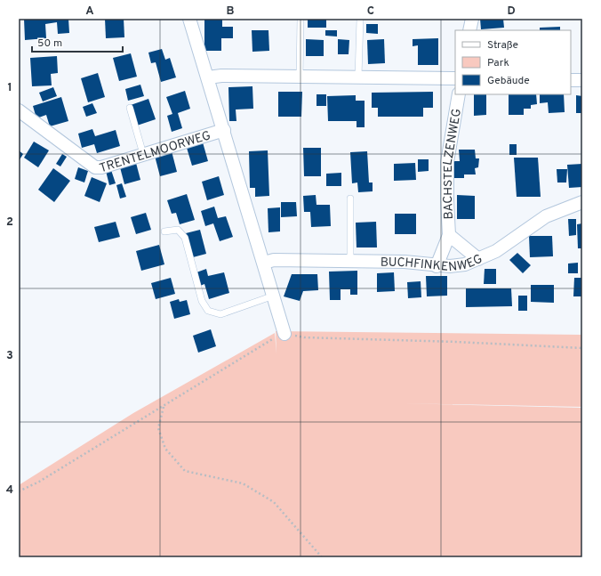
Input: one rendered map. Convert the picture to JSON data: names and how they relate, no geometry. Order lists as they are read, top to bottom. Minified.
{"streets":{"street":["TRENTELMOORWEG","BACHSTELZENWEG","BUCHFINKENWEG"]},"crossings":[["TRENTELMOORWEG","BUCHFINKENWEG"],["BACHSTELZENWEG","BUCHFINKENWEG"]],"legend":["Straße","Park","Gebäude"],"scale_bar":"50 m","grid":{"columns":["A","B","C","D"],"rows":["1","2","3","4"]}}
